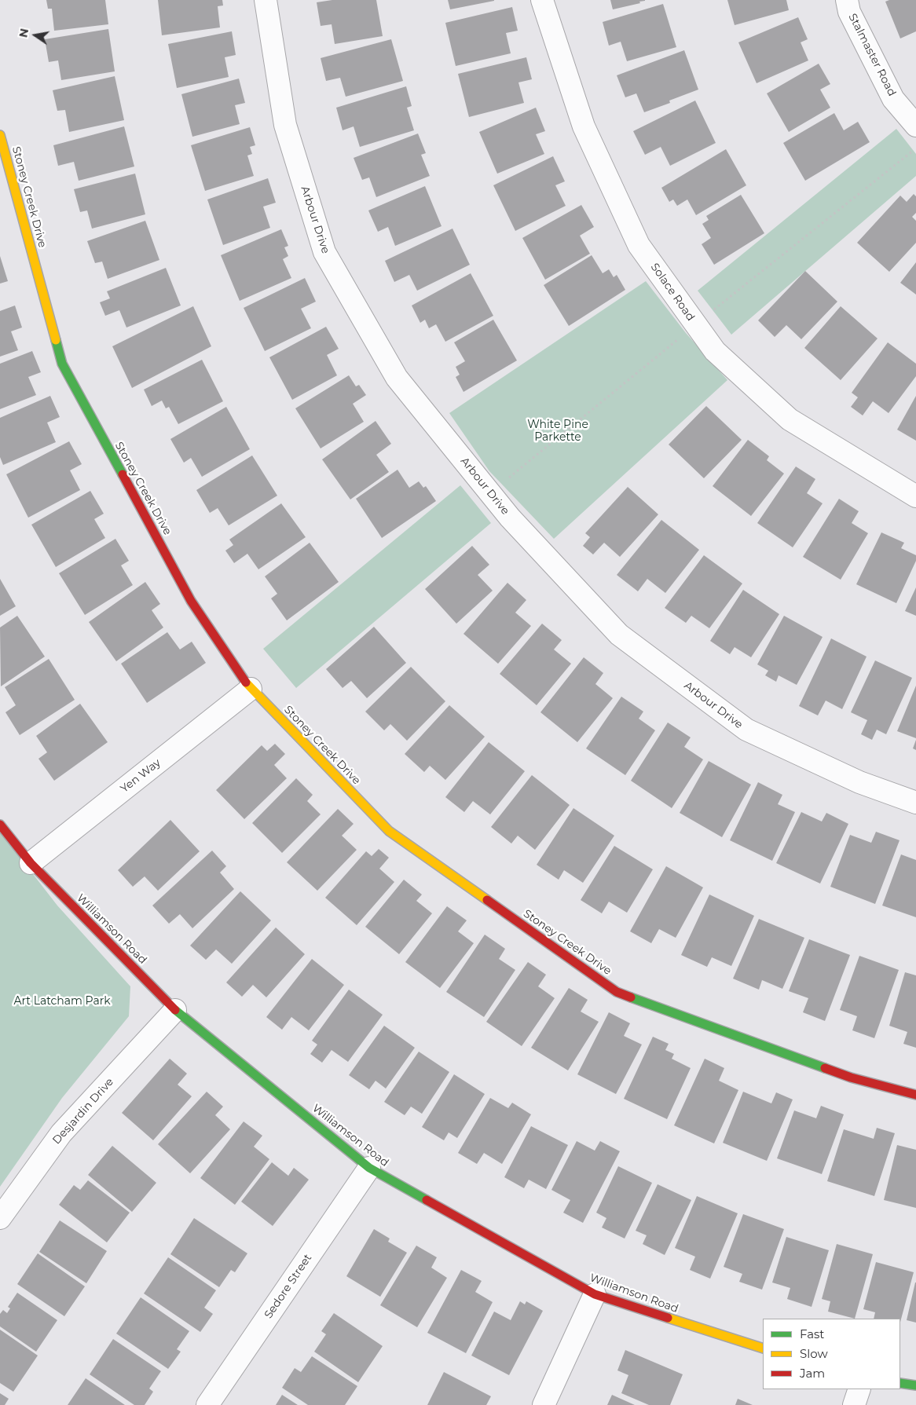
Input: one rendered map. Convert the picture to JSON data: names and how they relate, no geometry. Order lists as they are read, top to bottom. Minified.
{"streets":{"street":["Stalmaster Road","Stoney Creek Drive","Arbour Drive","Solace Road","Yen Way","Williamson Road","Desjardin Drive","Sedore Street"]},"crossings":[["Stoney Creek Drive","Yen Way"],["Yen Way","Williamson Road"],["Williamson Road","Desjardin Drive"],["Williamson Road","Sedore Street"]],"parks":["White Pine Parkette","Art Latcham Park"],"legend":["Fast","Slow","Jam"],"north":"left"}
